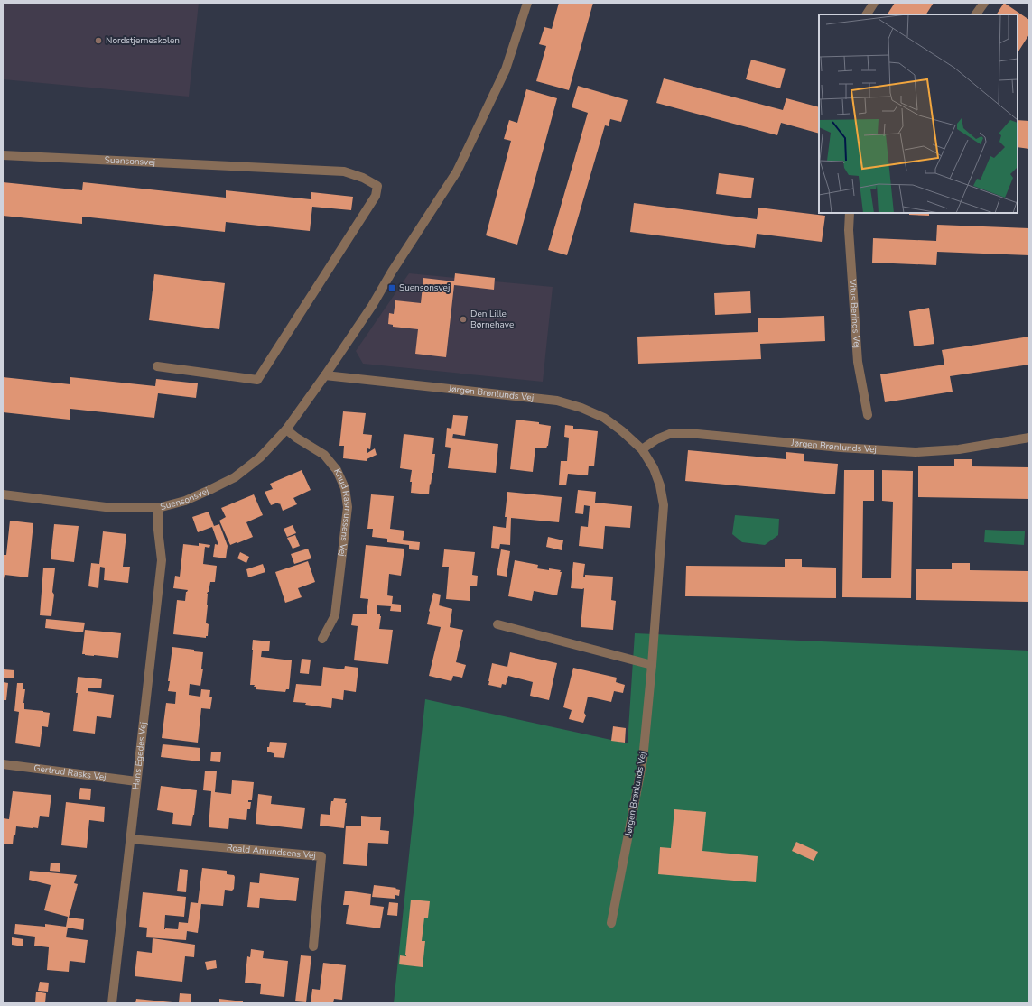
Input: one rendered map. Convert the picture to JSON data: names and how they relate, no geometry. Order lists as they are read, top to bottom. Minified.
{"streets":{"street":["Suensonsvej","Vitus Berings Vej","Jørgen Brønlunds Vej","Knud Rasmussens Vej","Hans Egedes Vej","Gertrud Rasks Vej","Roald Amundsens Vej"]},"crossings":[["Suensonsvej","Jørgen Brønlunds Vej"],["Suensonsvej","Knud Rasmussens Vej"],["Suensonsvej","Hans Egedes Vej"],["Hans Egedes Vej","Gertrud Rasks Vej"],["Hans Egedes Vej","Roald Amundsens Vej"]],"places":{"other":["Nordstjerneskolen","Den Lille Børnehave"],"transit":["Suensonsvej"]}}
